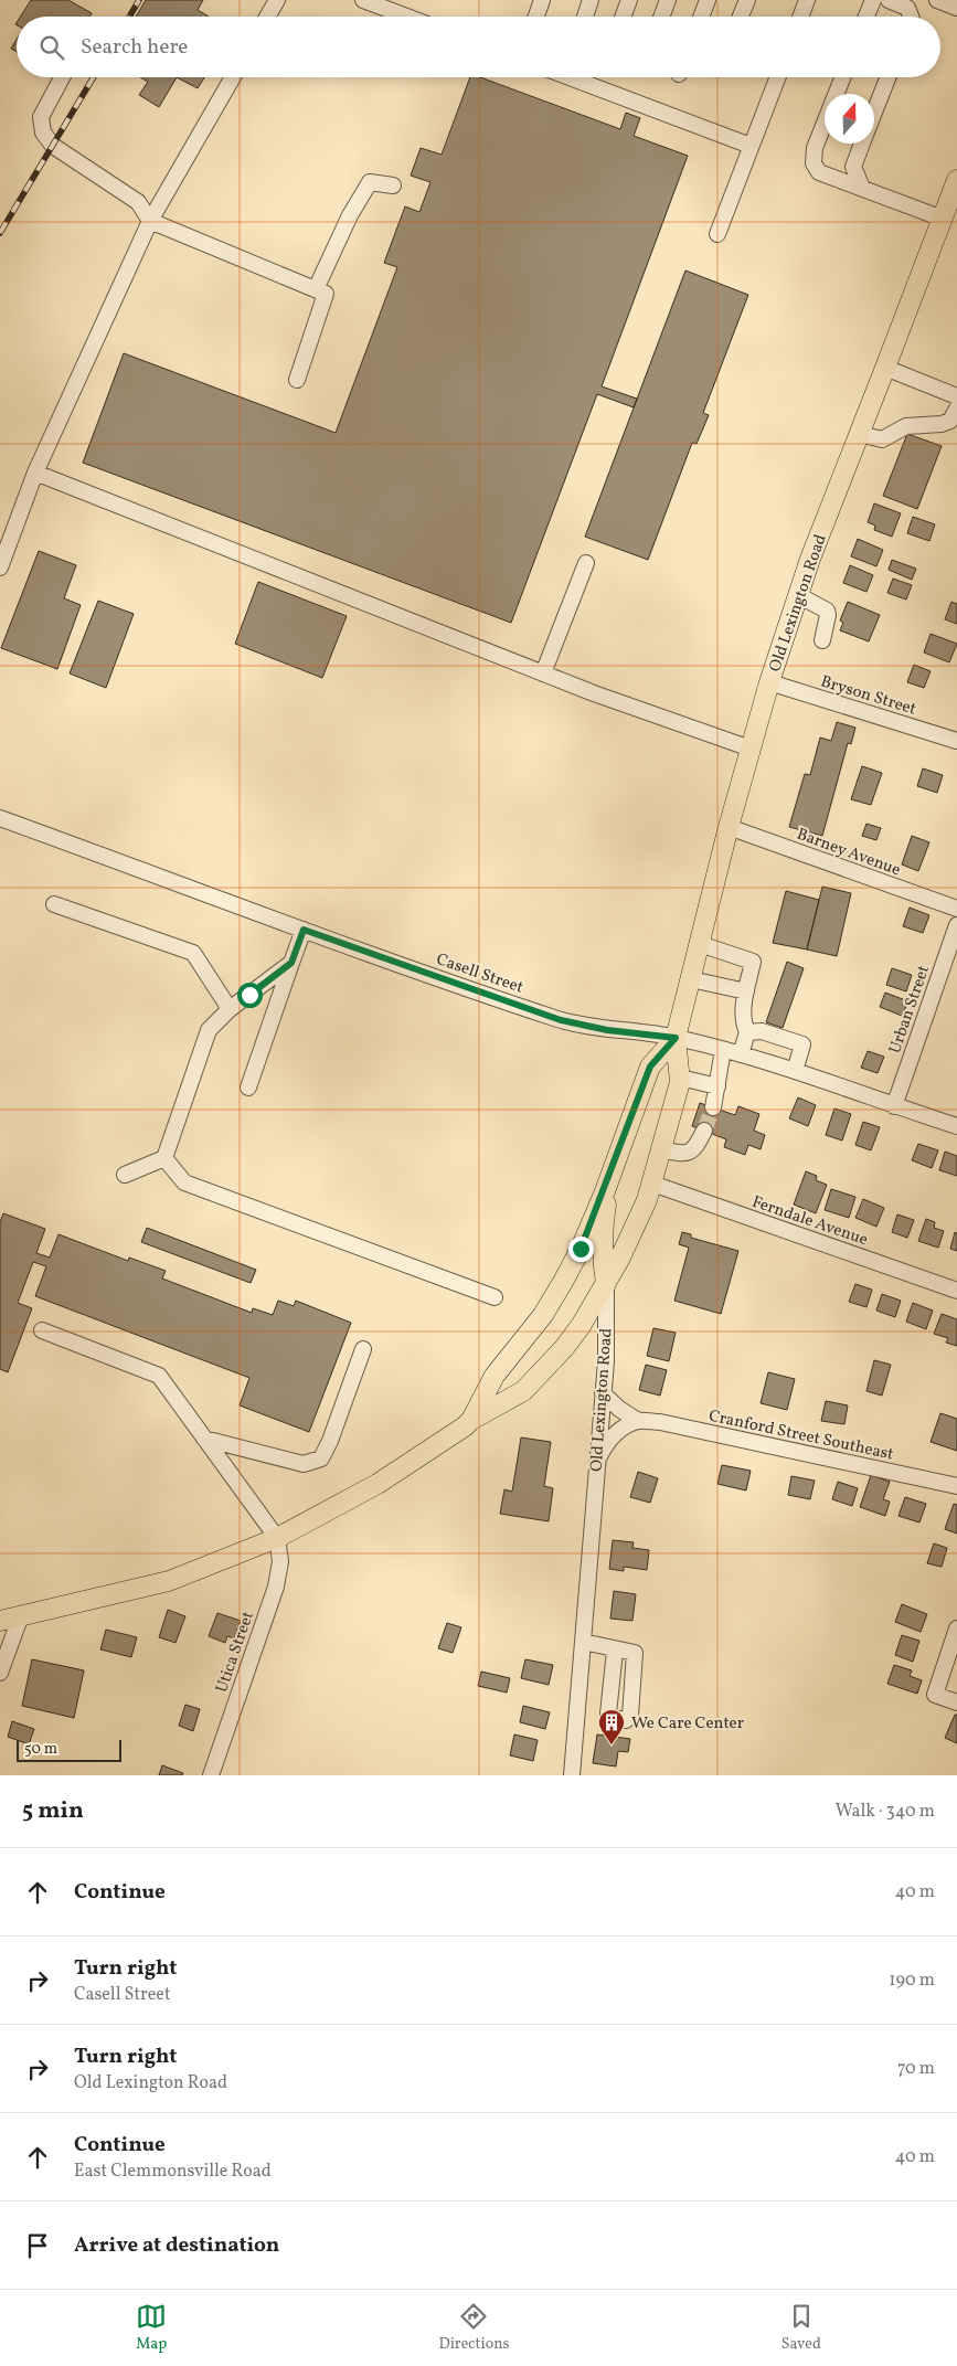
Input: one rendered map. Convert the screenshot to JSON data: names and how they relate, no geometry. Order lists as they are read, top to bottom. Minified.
{"streets":{"main road":["Old Lexington Road"],"street":["Bryson Street","Barney Avenue","Casell Street","Urban Street","Ferndale Avenue","Cranford Street Southeast","Utica Street"]},"crossings":[["Old Lexington Road","Bryson Street"],["Old Lexington Road","Barney Avenue"],["Old Lexington Road","Casell Street"],["Old Lexington Road","Ferndale Avenue"],["Casell Street","Urban Street"]],"places":{"building":["We Care Center"]},"scale_bar":"50 m","north":"top","page":{"search":"Search here","scale":"50 m","heading":["5 min","Walk · 340 m"],"list":[["Continue","40 m"],["Turn right","Casell Street","190 m"],["Turn right","Old Lexington Road","70 m"],["Continue","East Clemmonsville Road","40 m"],"Arrive at destination"],"nav":["Map","Directions","Saved"]}}
